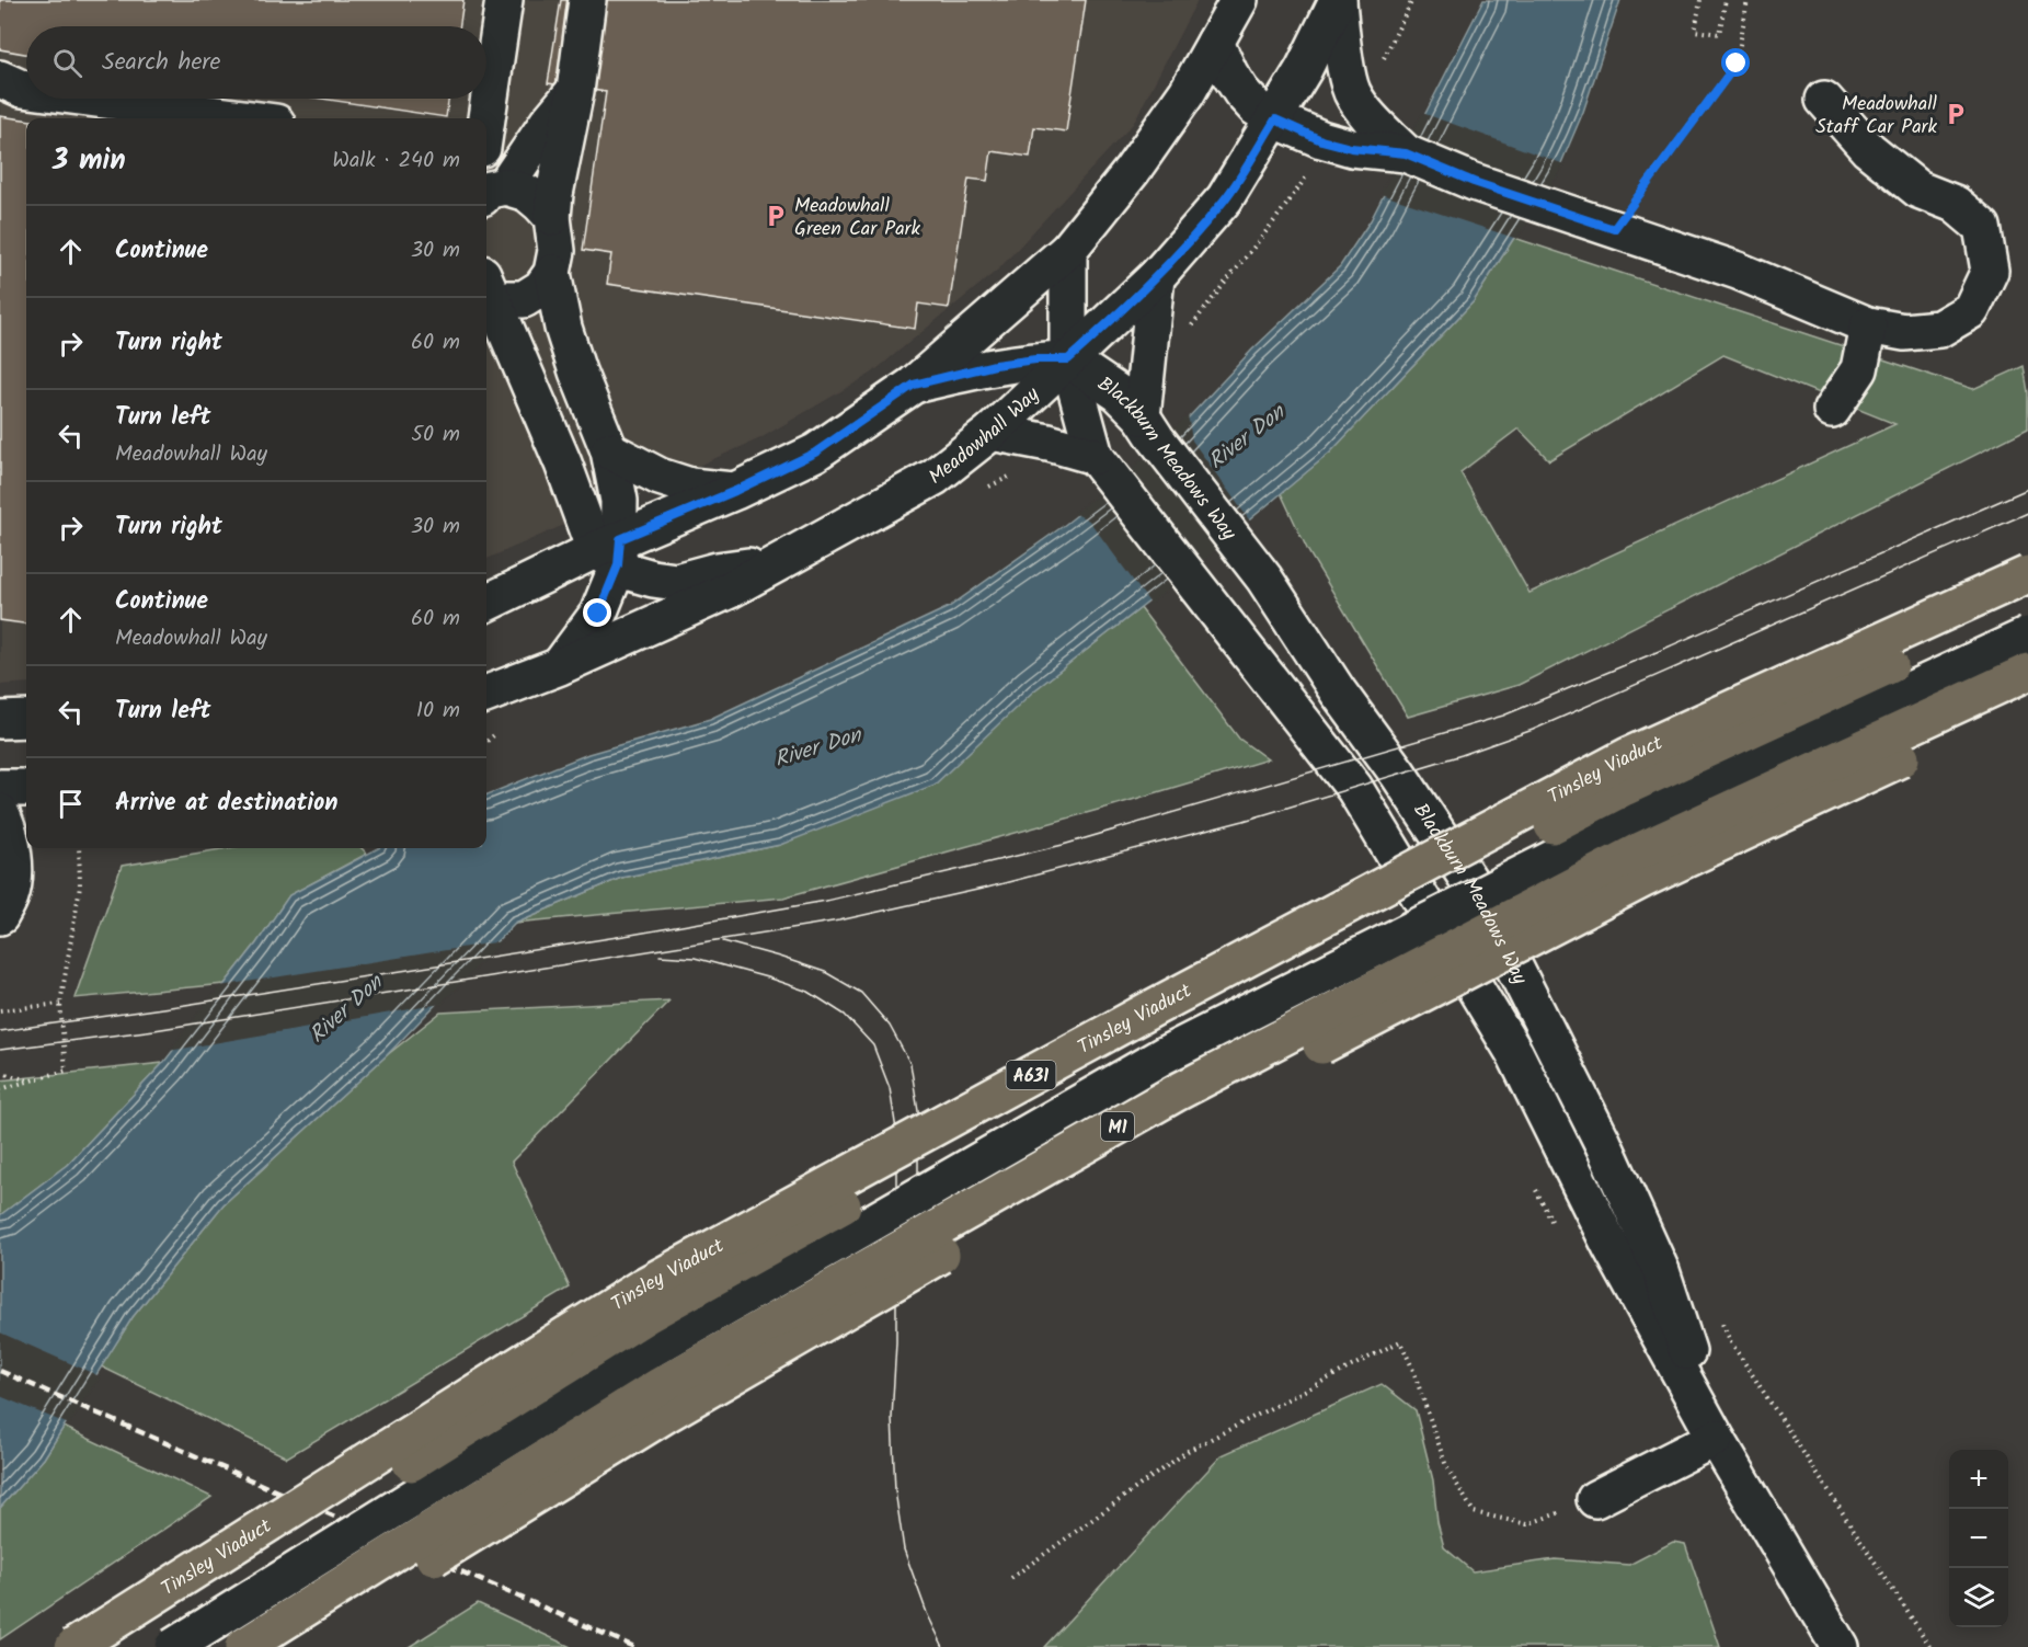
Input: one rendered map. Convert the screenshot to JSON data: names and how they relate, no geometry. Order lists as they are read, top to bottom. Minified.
{"streets":{"highway":["Tinsley Viaduct","A631","M1"],"street":["Meadowhall Way","Blackburn Meadows Way"]},"crossings":[["Meadowhall Way","Blackburn Meadows Way"]],"water":["River Don"],"places":{"parking":["Meadowhall Staff Car Park","Meadowhall Green Car Park"]},"page":{"search":"Search here","heading":["3 min","Walk · 240 m"],"list":[["Continue","30 m"],["Turn right","60 m"],["Turn left","Meadowhall Way","50 m"],["Turn right","30 m"],["Continue","Meadowhall Way","60 m"],["Turn left","10 m"],"Arrive at destination"],"map_buttons":["+","−"]}}
